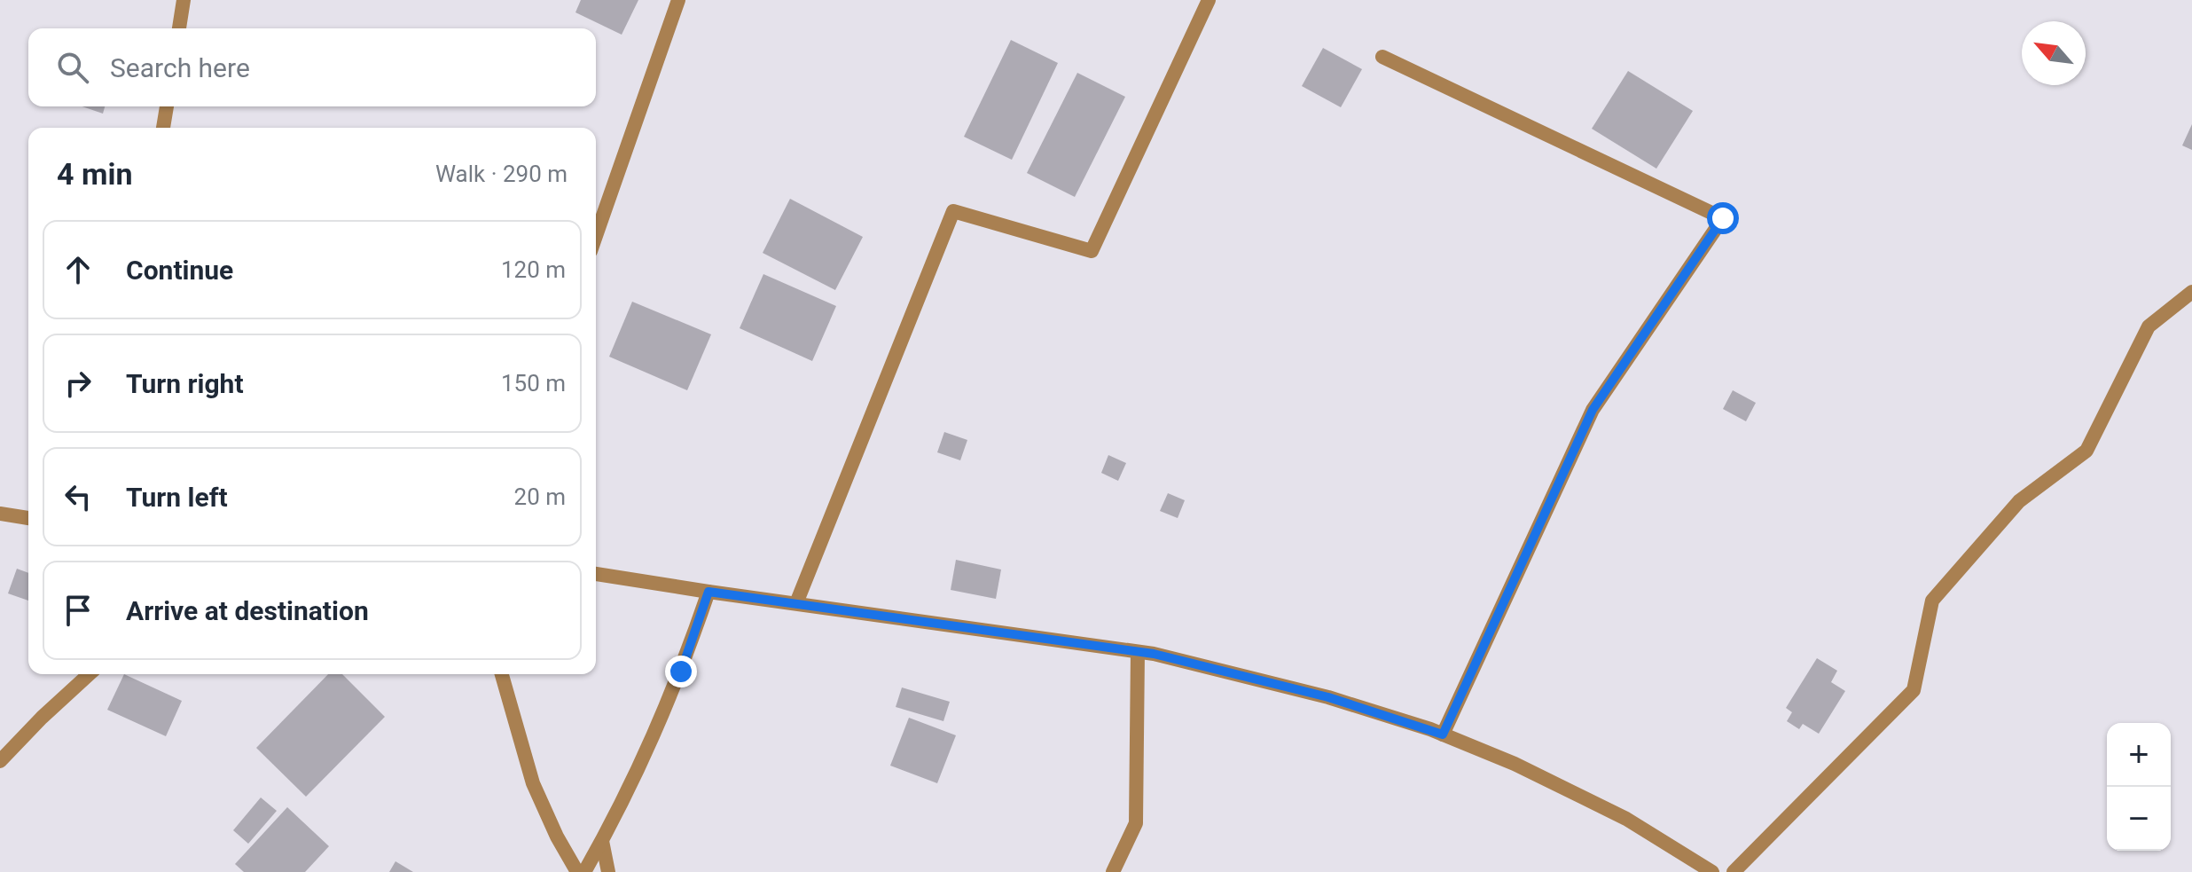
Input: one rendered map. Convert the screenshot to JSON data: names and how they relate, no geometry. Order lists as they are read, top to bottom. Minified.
{"north":"top left","page":{"search":"Search here","heading":["4 min","Walk · 290 m"],"list":[["Continue","120 m"],["Turn right","150 m"],["Turn left","20 m"],"Arrive at destination"],"map_buttons":["+","−"]}}
